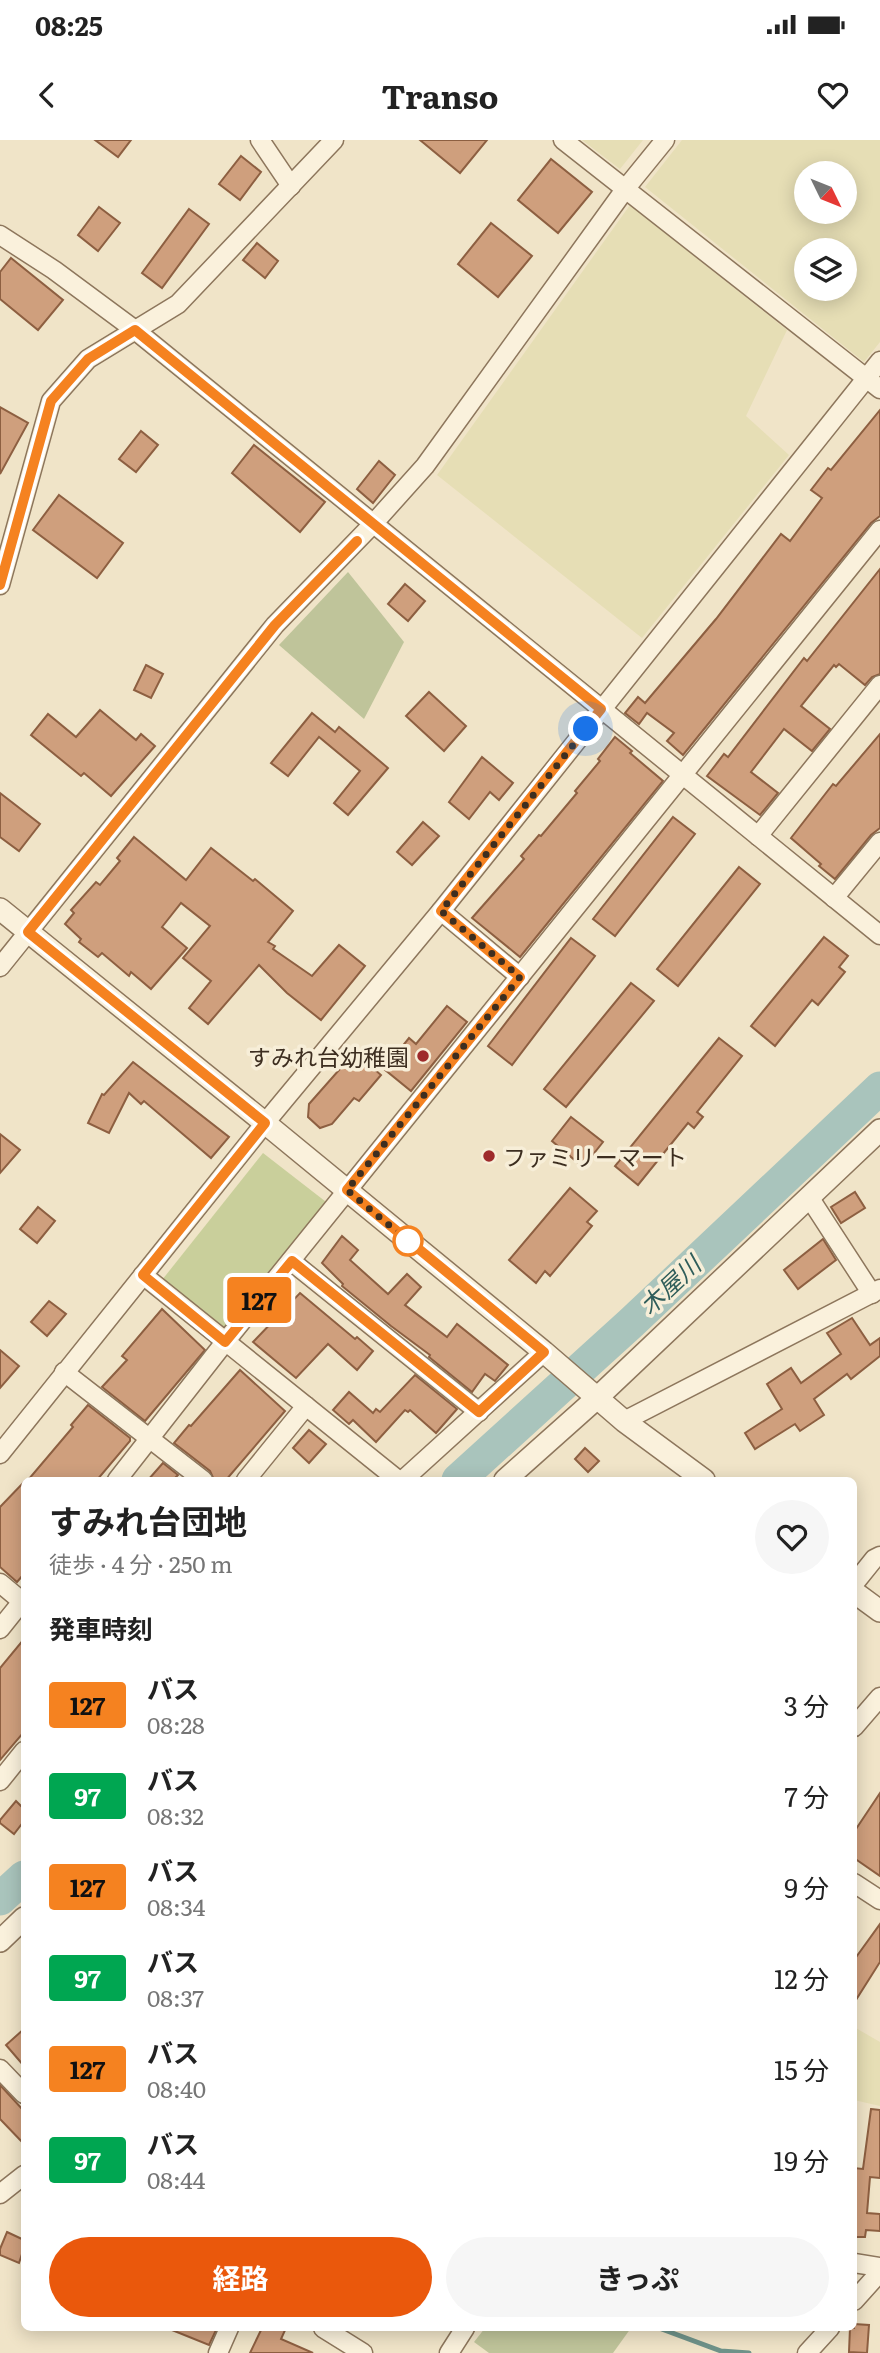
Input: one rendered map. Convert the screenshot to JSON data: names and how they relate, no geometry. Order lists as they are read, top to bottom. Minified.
{"water":["木屋川"],"places":["すみれ台幼稚園","ファミリーマート"],"lines":["bus line 127"],"north":"bottom right","page":{"status":"08:25","header":"Transo","on_map":"127","heading":[["すみれ台団地","徒歩 · 4 分 · 250 m"],"発車時刻"],"list":[{"mark":"127","name":"バス","note":"08:28","value":"3 分"},{"mark":"97","name":"バス","note":"08:32","value":"7 分"},{"mark":"127","name":"バス","note":"08:34","value":"9 分"},{"mark":"97","name":"バス","note":"08:37","value":"12 分"},{"mark":"127","name":"バス","note":"08:40","value":"15 分"},{"mark":"97","name":"バス","note":"08:44","value":"19 分"}],"buttons":["経路","きっぷ"]}}
